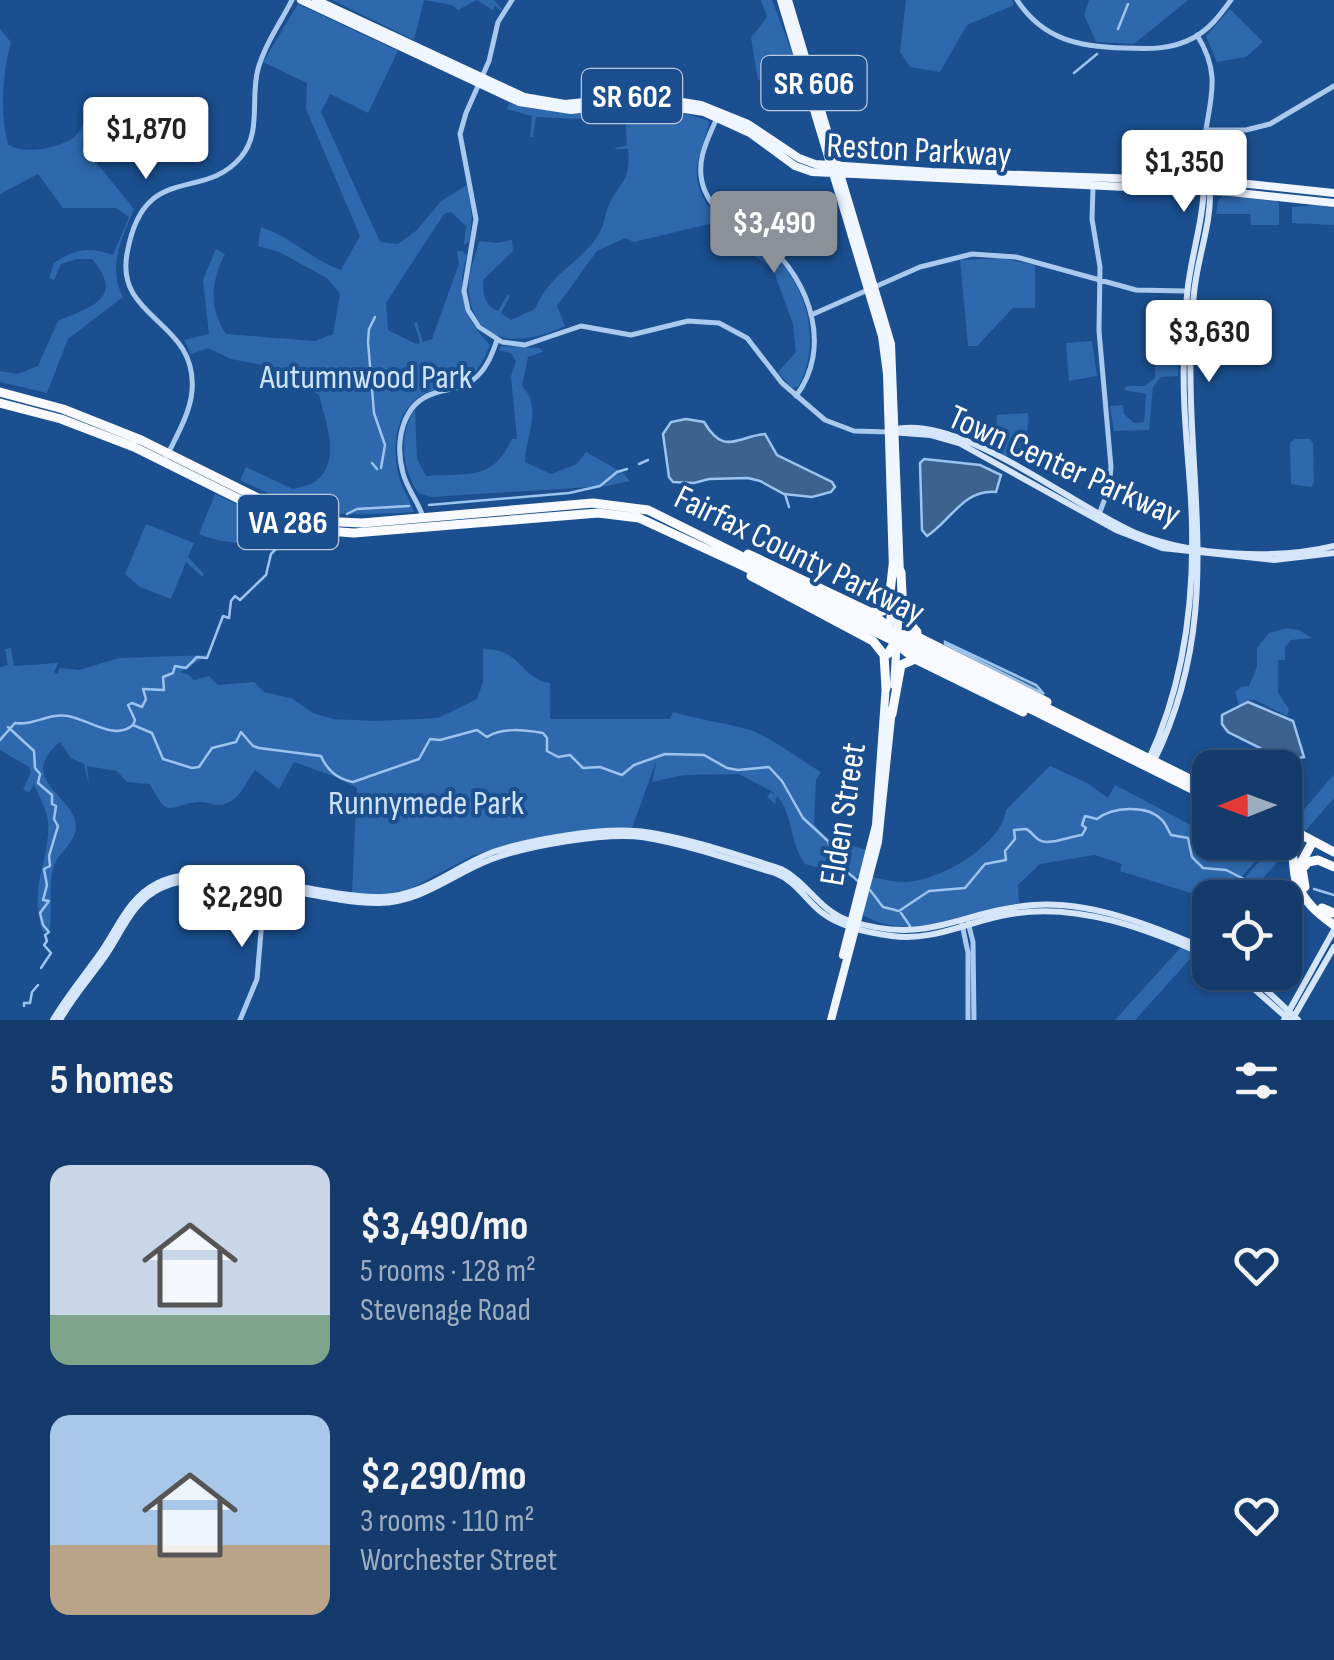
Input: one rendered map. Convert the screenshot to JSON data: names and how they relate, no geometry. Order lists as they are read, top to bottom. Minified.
{"streets":{"highway":["VA 286","Fairfax County Parkway"],"main road":["SR 606","SR 602","Reston Parkway","Town Center Parkway","Elden Street"]},"crossings":[["SR 606","Reston Parkway"],["SR 606","Town Center Parkway"]],"parks":["Autumnwood Park","Runnymede Park"],"north":"left","page":{"price":["$1,870","$1,350","$3,490","$3,630","$2,290"],"heading":"5 homes","list":[{"name":"$3,490/mo","note":"5 rooms · 128 m² · Stevenage Road"},{"name":"$2,290/mo","note":"3 rooms · 110 m² · Worchester Street"}]}}
